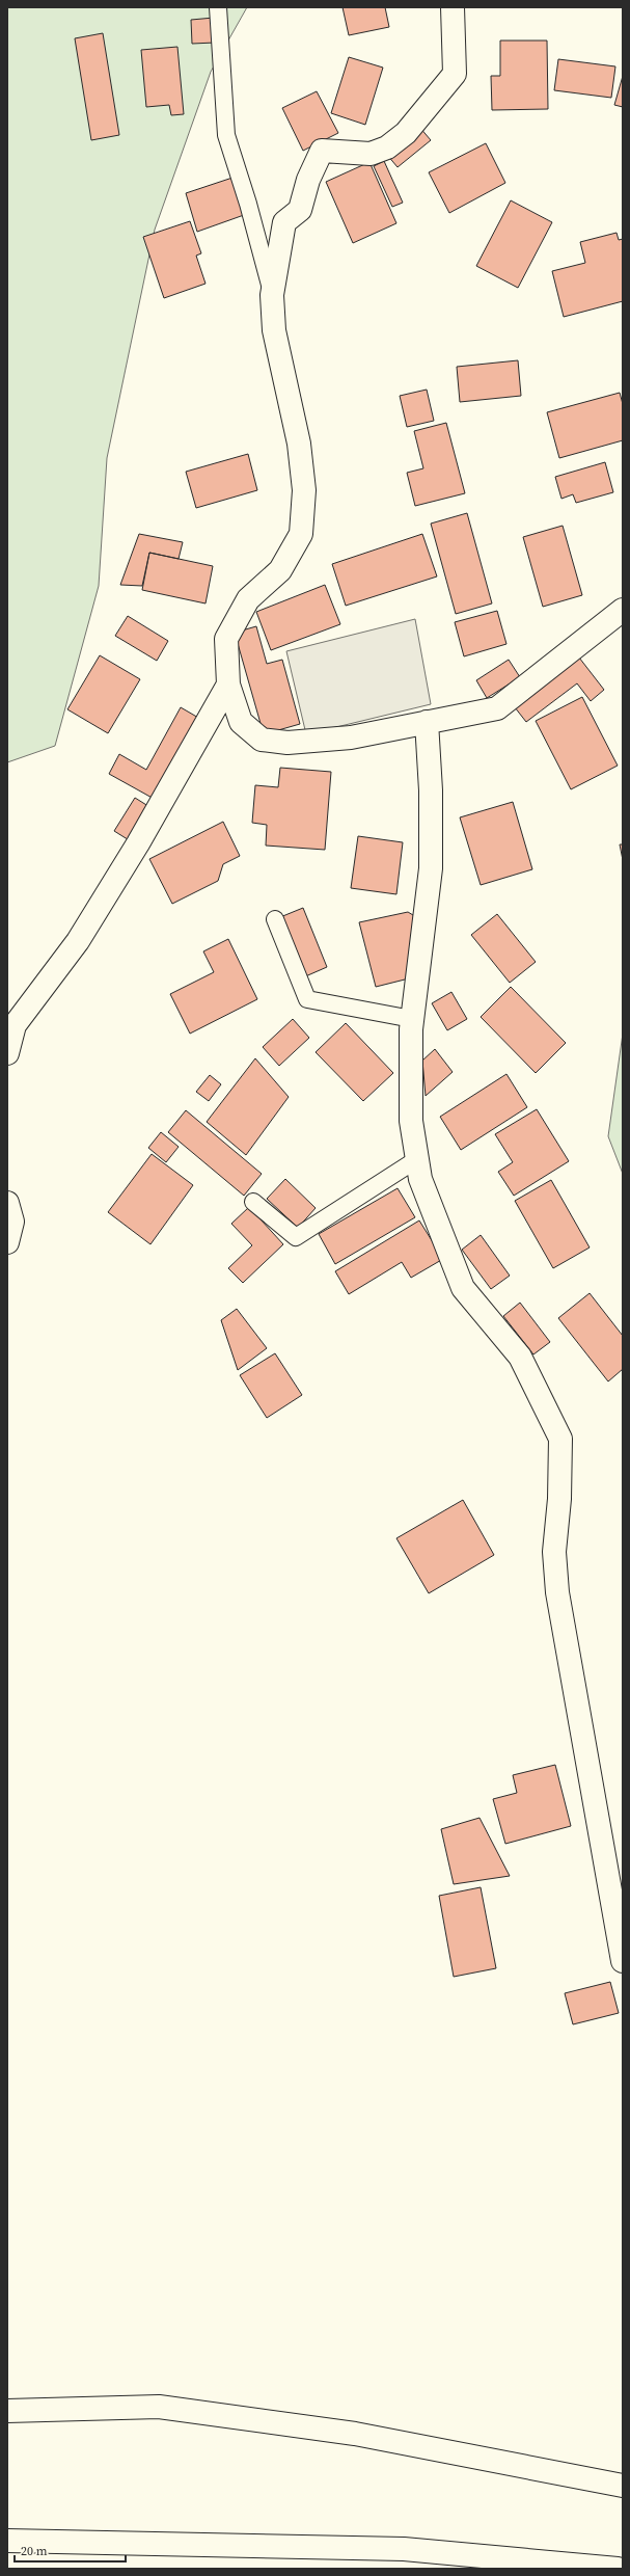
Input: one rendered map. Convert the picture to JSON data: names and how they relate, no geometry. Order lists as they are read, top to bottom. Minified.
{"scale_bar":"20 m"}
